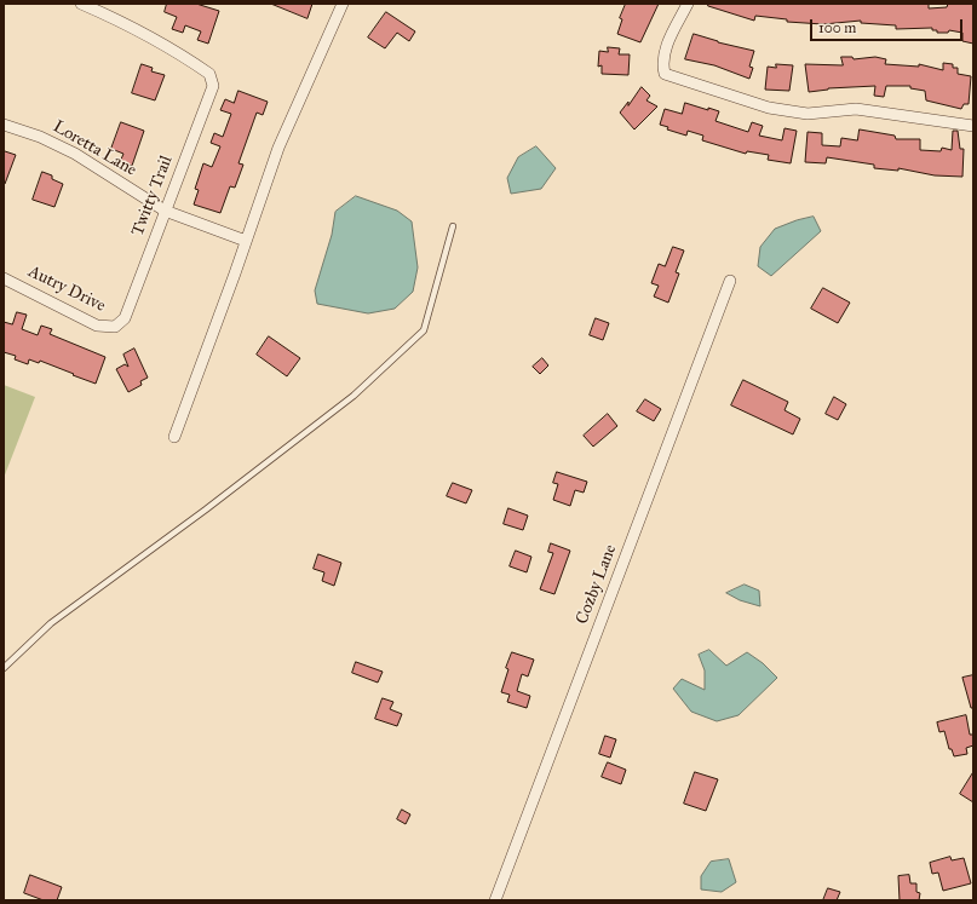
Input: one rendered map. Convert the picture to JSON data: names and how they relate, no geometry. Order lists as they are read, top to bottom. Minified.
{"streets":{"street":["Loretta Lane","Twitty Trail","Autry Drive","Cozby Lane"]},"crossings":[["Loretta Lane","Twitty Trail"],["Twitty Trail","Autry Drive"]],"scale_bar":"100 m"}
